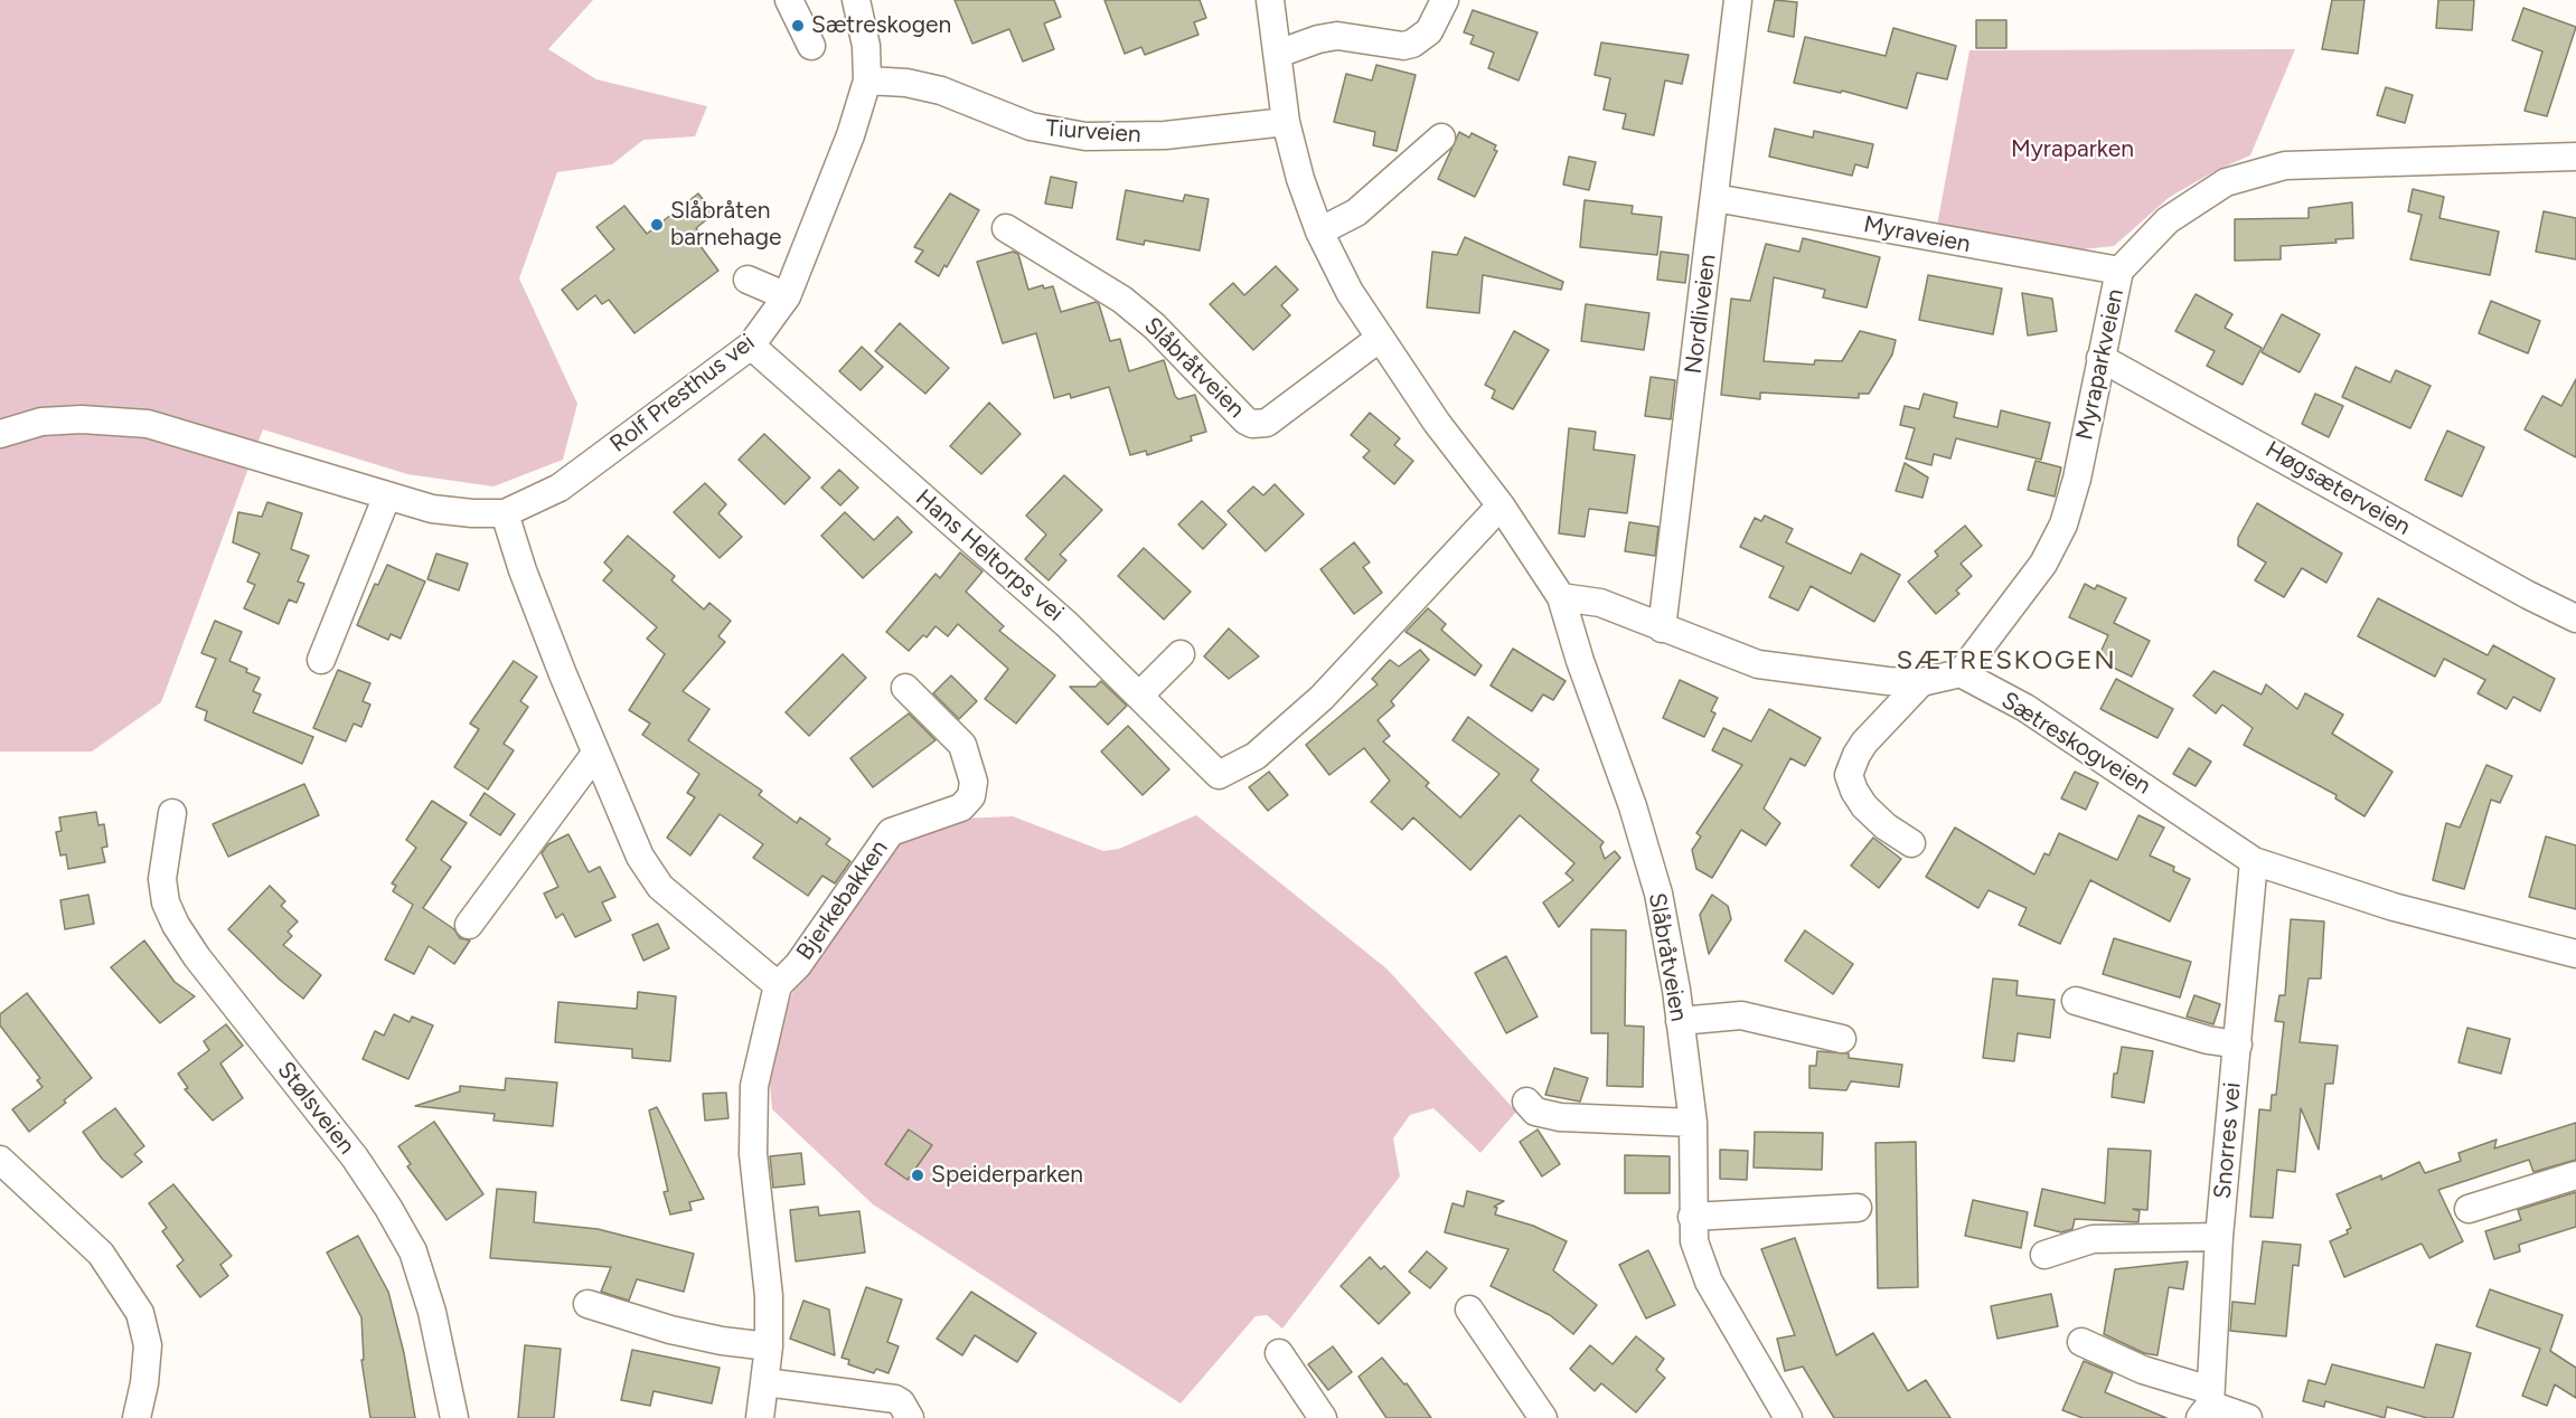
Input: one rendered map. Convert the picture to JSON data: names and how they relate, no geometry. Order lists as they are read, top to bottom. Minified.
{"streets":{"street":["Tiurveien","Myraveien","Nordliveien","Myraparkveien","Slåbråtveien","Rolf Presthus vei","Høgsæterveien","Hans Heltorps vei","Sætreskogveien","Bjerkebakken","Stølsveien","Snorres vei"]},"crossings":[["Tiurveien","Slåbråtveien"],["Tiurveien","Rolf Presthus vei"],["Myraveien","Nordliveien"],["Myraveien","Myraparkveien"],["Myraparkveien","Høgsæterveien"],["Myraparkveien","Sætreskogveien"],["Slåbråtveien","Hans Heltorps vei"],["Rolf Presthus vei","Hans Heltorps vei"],["Sætreskogveien","Snorres vei"]],"districts":["SÆTRESKOGEN"],"parks":["Myraparken"],"places":["Sætreskogen","Slåbråten barnehage","Speiderparken"]}
